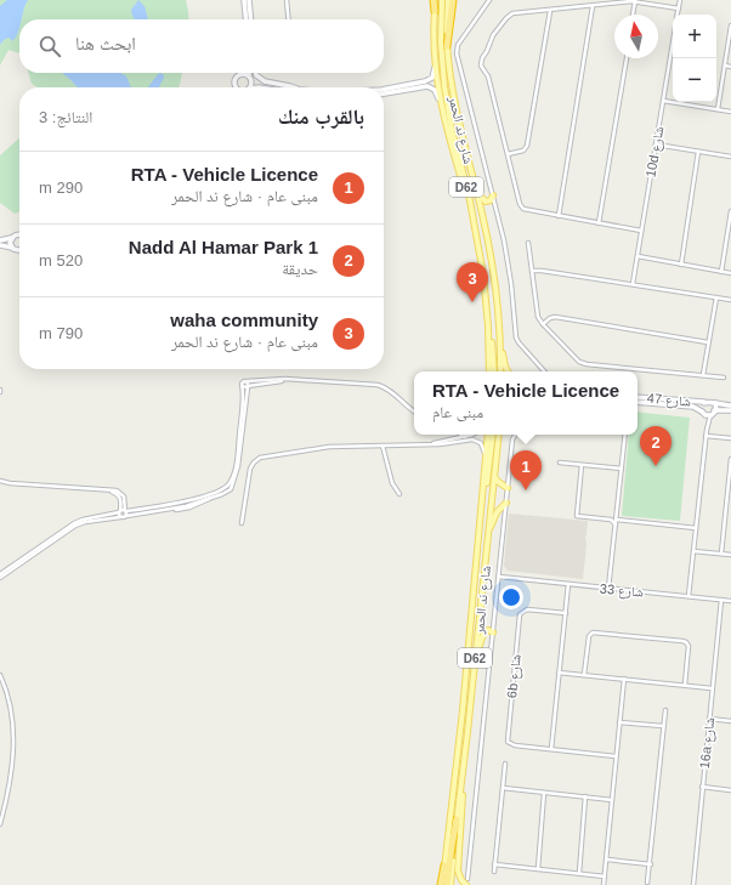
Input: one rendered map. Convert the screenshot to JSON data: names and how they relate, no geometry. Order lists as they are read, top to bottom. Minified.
{"streets":{"main road":["شارع ند الحمر","D62"],"street":["10d شارع","شارع 47","شارع 33","6b شارع","16a شارع"]},"crossings":[["شارع ند الحمر","شارع 33"],["شارع 33","16a شارع"]],"north":"top","page":{"map_buttons":["+","−"],"search":"ابحث هنا","heading":["بالقرب منك","النتائج: 3"],"list":[{"mark":"1","name":"RTA - Vehicle Licence","note":"مبنى عام · شارع ند الحمر","value":"290 m"},{"mark":"2","name":"Nadd Al Hamar Park 1","note":"حديقة","value":"520 m"},{"mark":"3","name":"waha community","note":"مبنى عام · شارع ند الحمر","value":"790 m"}],"pins":["3","2","1"],"popup":["RTA - Vehicle Licence","مبنى عام"]}}
